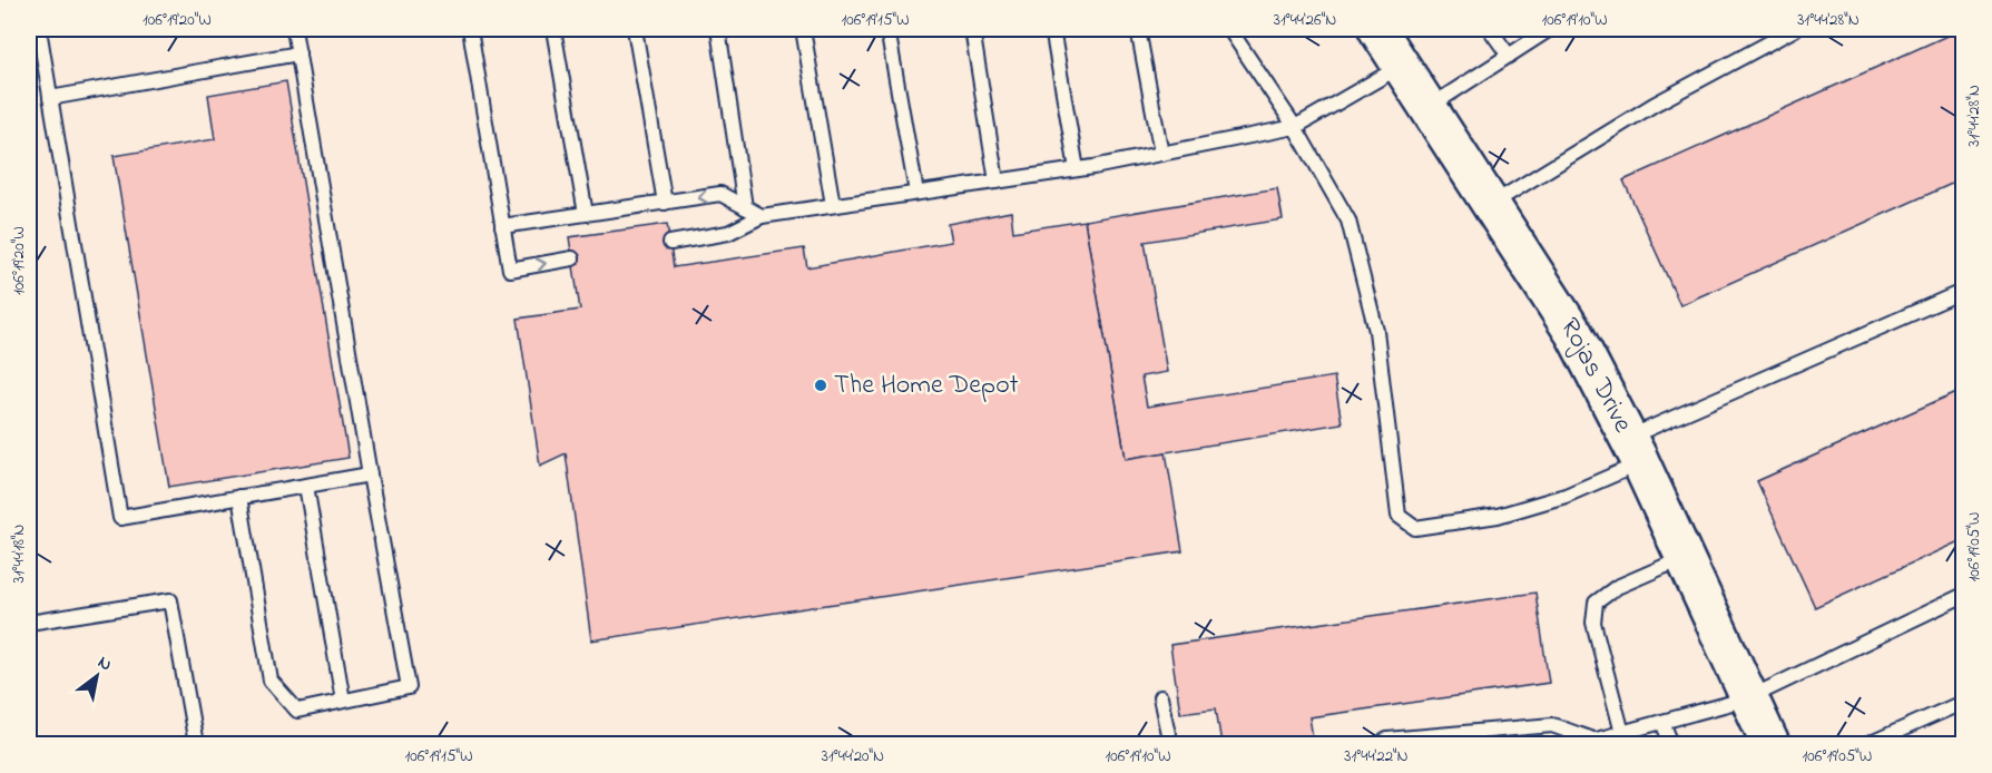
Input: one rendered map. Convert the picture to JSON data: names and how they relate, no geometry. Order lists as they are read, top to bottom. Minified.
{"streets":{"main road":["Rojas Drive"]},"places":["The Home Depot"],"north":"top right","coordinates":["106°19'20\"W","106°19'15\"W","31°44'26\"N","106°19'10\"W","31°44'28\"N","106°19'05\"W","31°44'18\"N","31°44'20\"N","31°44'22\"N"]}
